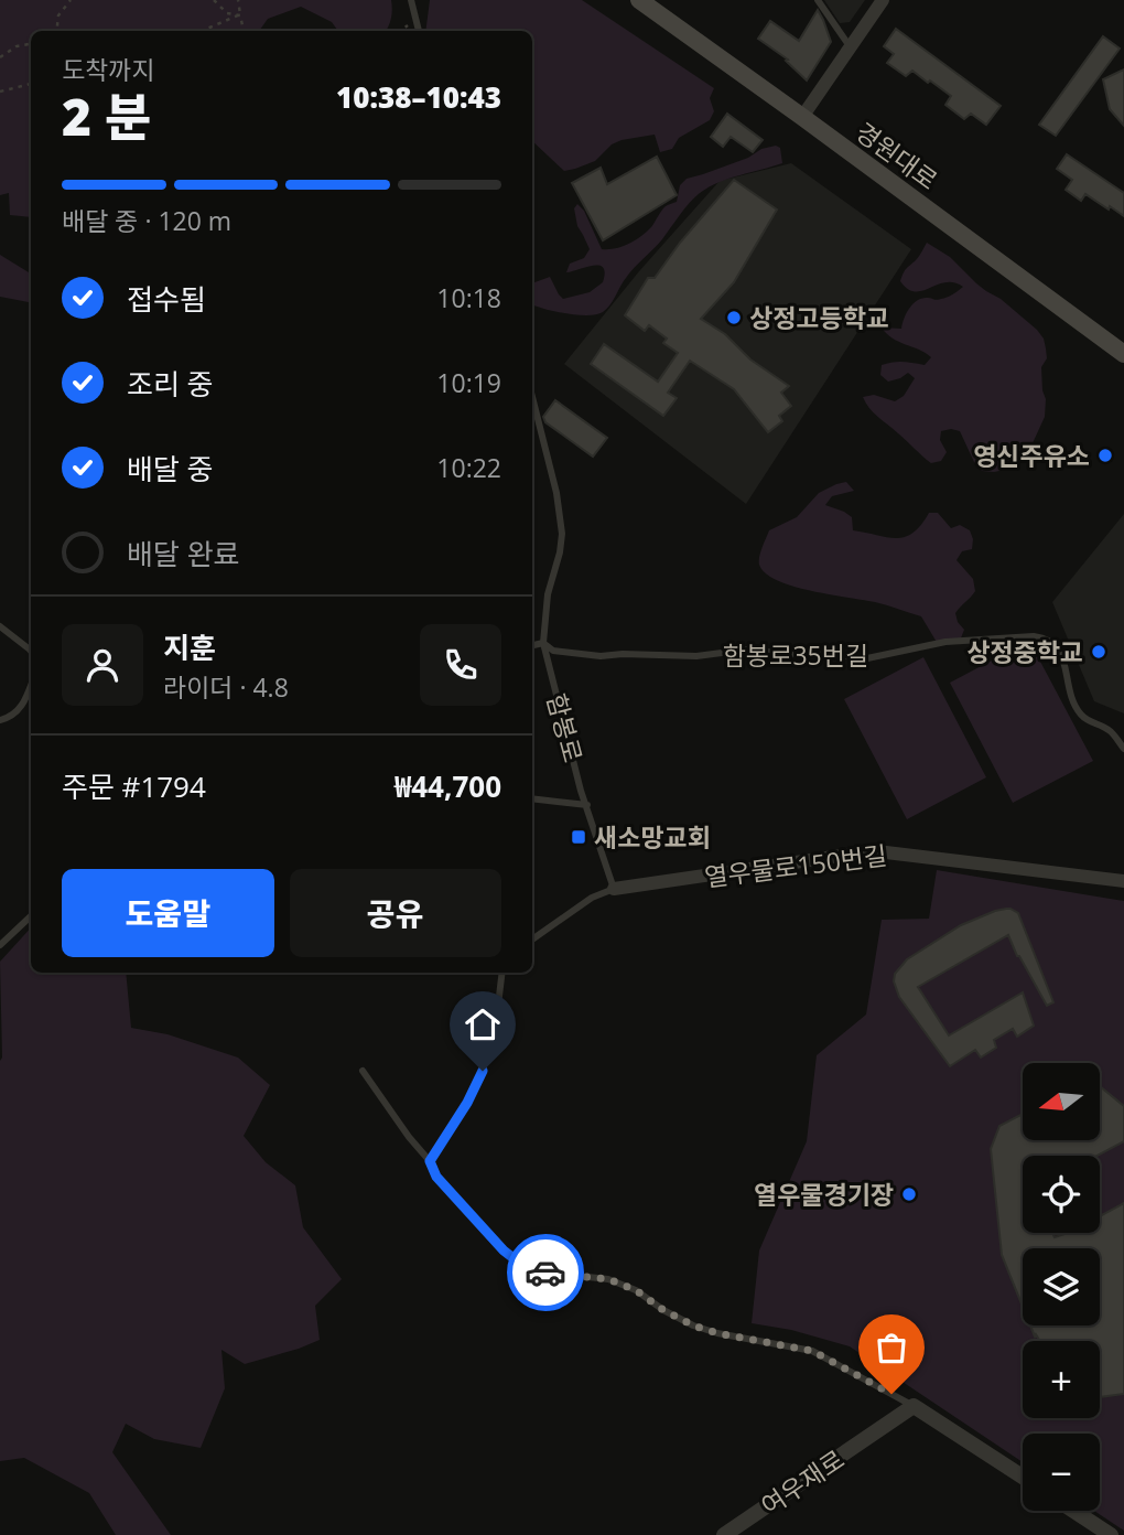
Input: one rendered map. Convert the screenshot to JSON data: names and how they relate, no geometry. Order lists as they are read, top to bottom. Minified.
{"streets":{"main road":["경원대로"],"street":["열우물로150번길","여우재로"],"lane":["함봉로35번길","함봉로"]},"crossings":[["함봉로35번길","함봉로"],["함봉로","열우물로150번길"]],"places":{"other":["상정고등학교","영신주유소","상정중학교","열우물경기장"],"transit":["새소망교회"]},"north":"left","page":{"heading":["2 분","도착까지","10:38–10:43"],"panel":["지훈","라이더 · 4.8","주문 #1794","₩44,700"],"bar":"배달 중 · 120 m","list":[["접수됨","10:18"],["조리 중","10:19"],["배달 중","10:22"],"배달 완료"],"buttons":["도움말","공유"],"map_buttons":["+","−"]}}
